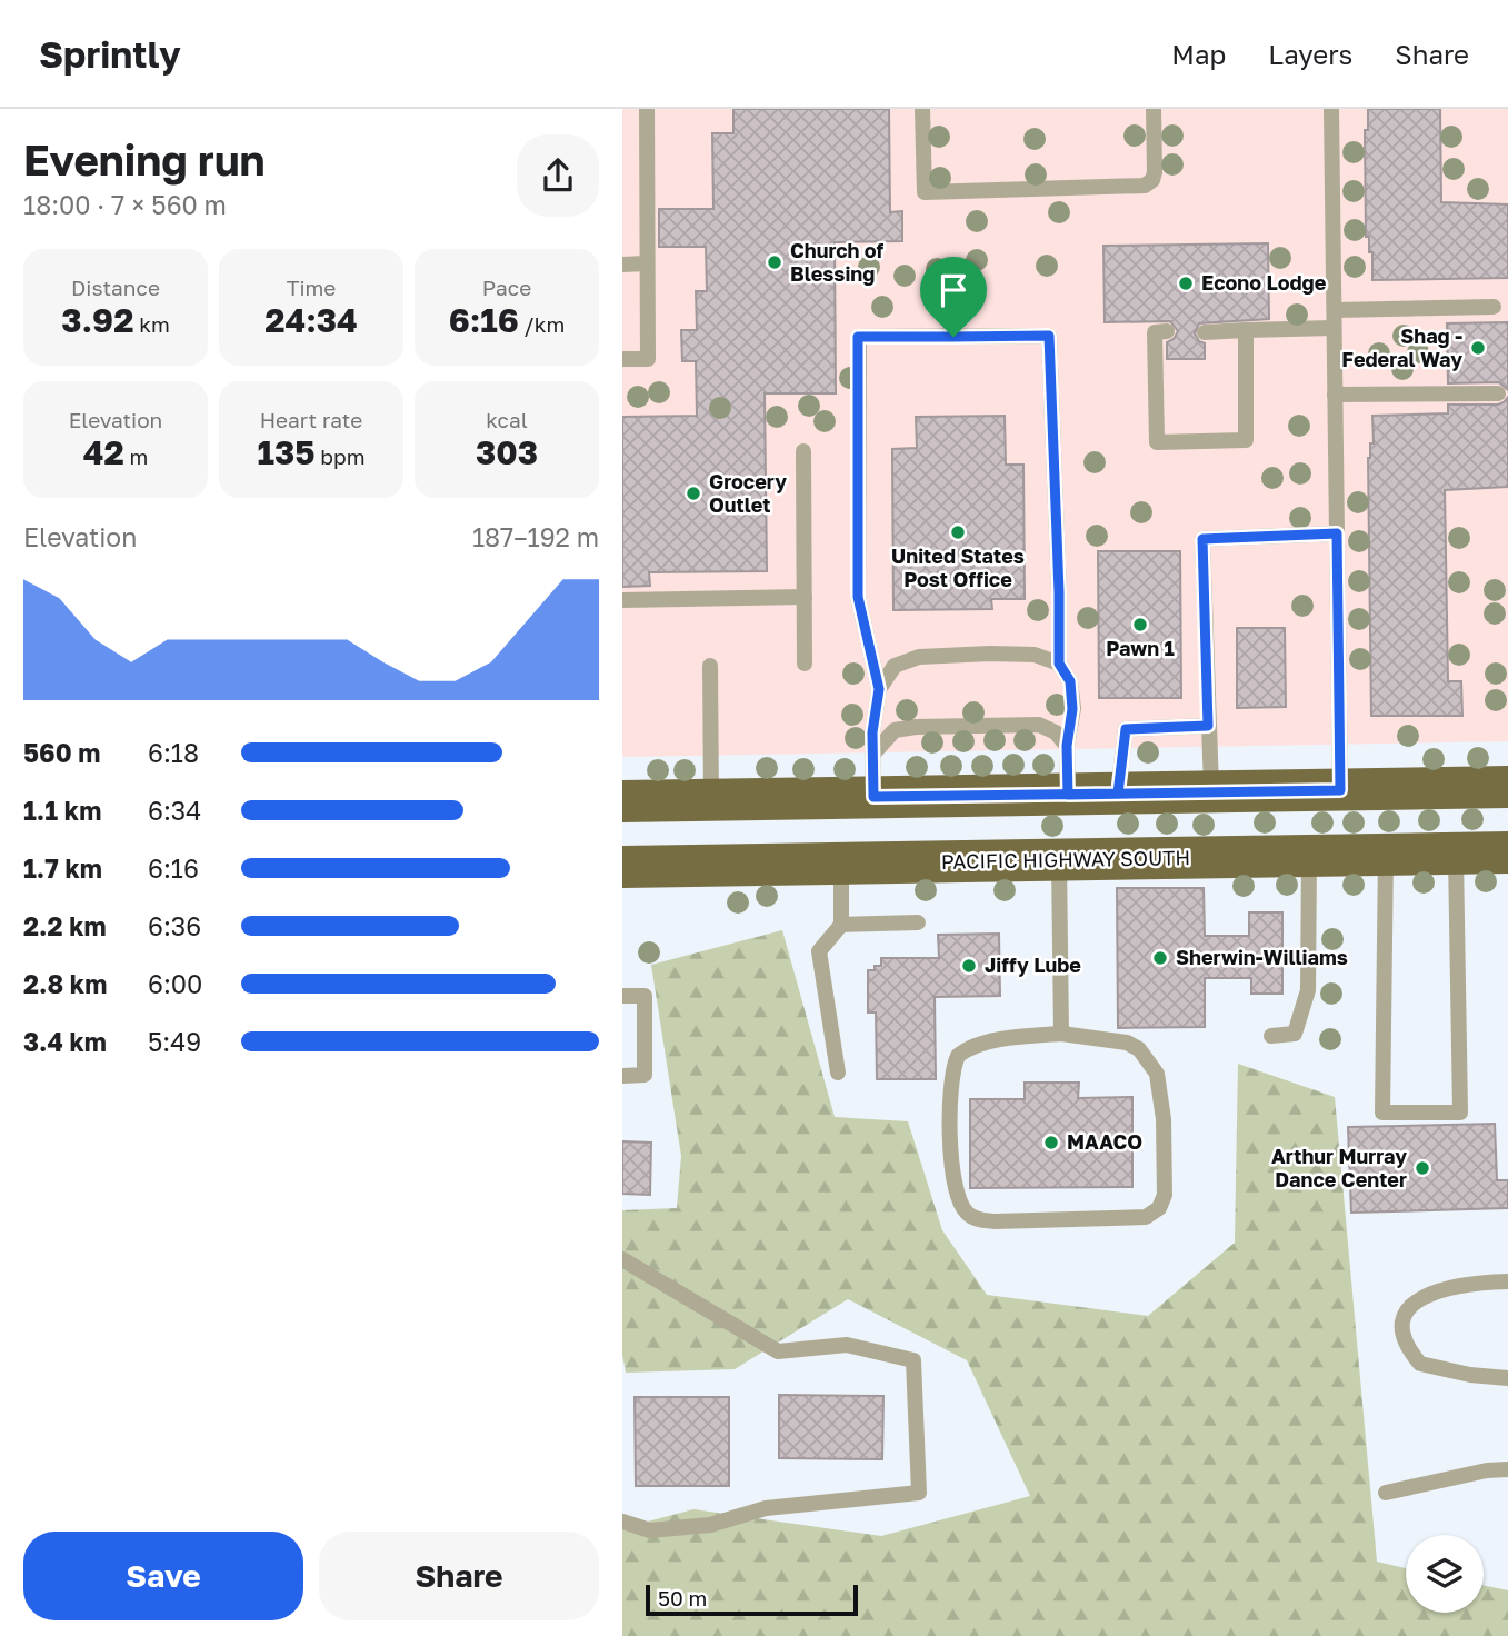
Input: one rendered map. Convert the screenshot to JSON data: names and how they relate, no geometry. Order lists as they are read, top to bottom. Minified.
{"streets":{"main road":["PACIFIC HIGHWAY SOUTH"]},"places":["Church of Blessing","Econo Lodge","Shag - Federal Way","Grocery Outlet","United States Post Office","Pawn 1","Sherwin-Williams","Jiffy Lube","MAACO","Arthur Murray Dance Center"],"scale_bar":"50 m","page":{"header":"Sprintly","nav":["Map","Layers","Share"],"heading":["Evening run","18:00 · 7 × 560 m"],"stats":[["Distance","3.92 km"],["Time","24:34"],["Pace","6:16 /km"],["Elevation","42 m"],["Heart rate","135 bpm"],["kcal","303"]],"chart":["Elevation","187–192 m"],"list":[{"name":"560 m","note":"6:18"},{"name":"1.1 km","note":"6:34"},{"name":"1.7 km","note":"6:16"},{"name":"2.2 km","note":"6:36"},{"name":"2.8 km","note":"6:00"},{"name":"3.4 km","note":"5:49"}],"buttons":["Save","Share"],"scale":"50 m"}}
